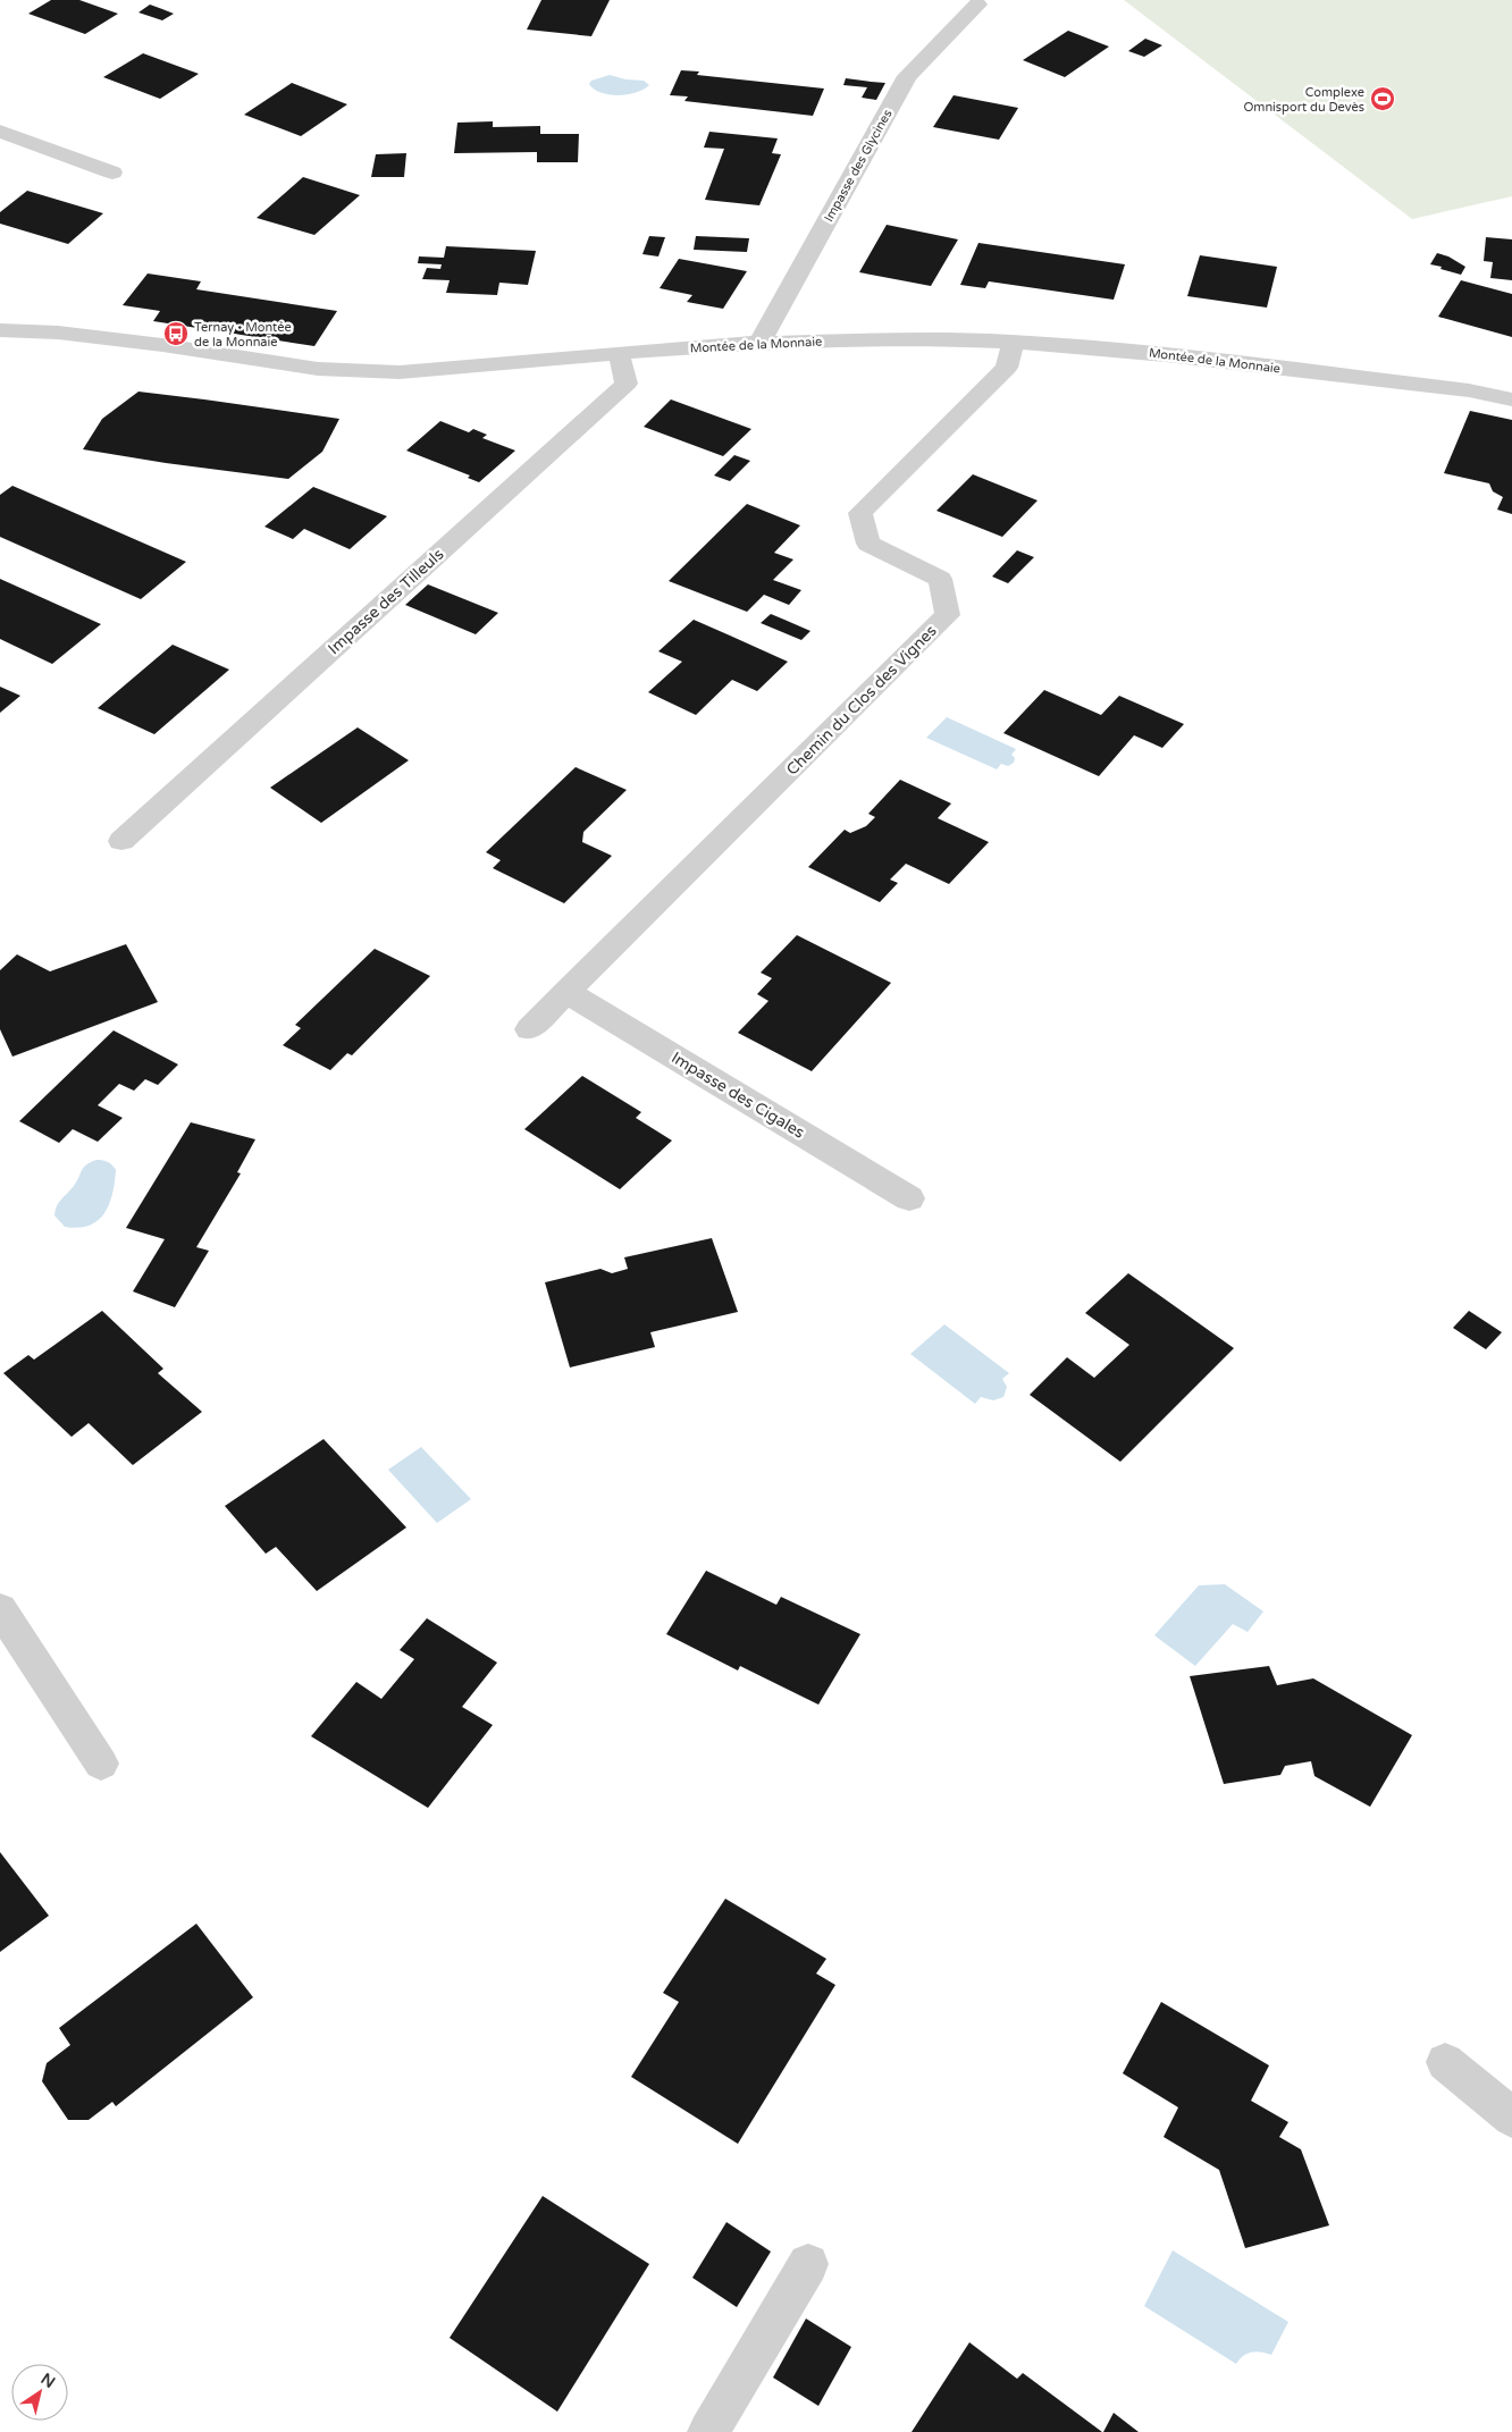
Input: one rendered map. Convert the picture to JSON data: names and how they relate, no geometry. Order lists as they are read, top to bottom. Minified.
{"streets":{"street":["Impasse des Glycines","Montée de la Monnaie","Impasse des Tilleuls","Chemin du Clos des Vignes","Impasse des Cigales"]},"crossings":[["Impasse des Glycines","Montée de la Monnaie"],["Montée de la Monnaie","Impasse des Tilleuls"],["Montée de la Monnaie","Chemin du Clos des Vignes"],["Chemin du Clos des Vignes","Impasse des Cigales"]],"places":{"sports":["Complexe Omnisport du Devès"],"bus stop":["Ternay - Montée de la Monnaie"]},"north":"top right"}
